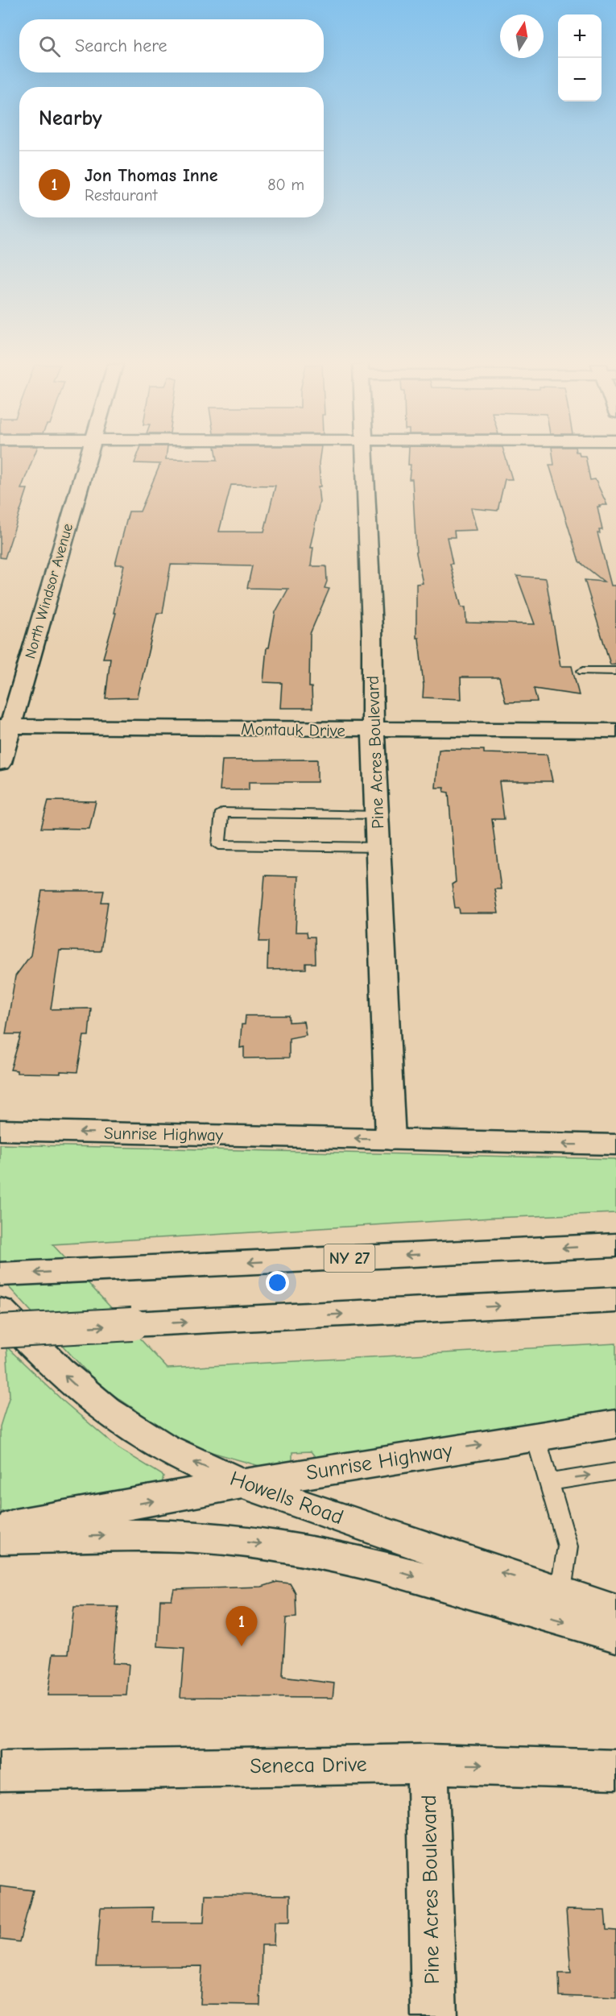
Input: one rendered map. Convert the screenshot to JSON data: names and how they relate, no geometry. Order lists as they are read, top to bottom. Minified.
{"streets":{"main road":["North Windsor Avenue","Montauk Drive","Pine Acres Boulevard","Sunrise Highway","NY 27","Howells Road","Seneca Drive"]},"crossings":[["North Windsor Avenue","Montauk Drive"],["Montauk Drive","Pine Acres Boulevard"],["Pine Acres Boulevard","Sunrise Highway"],["Pine Acres Boulevard","Seneca Drive"],["Sunrise Highway","Howells Road"]],"north":"top","page":{"map_buttons":["+","−"],"search":"Search here","heading":"Nearby","list":[{"mark":"1","name":"Jon Thomas Inne","note":"Restaurant","value":"80 m"}],"pins":"1"}}
